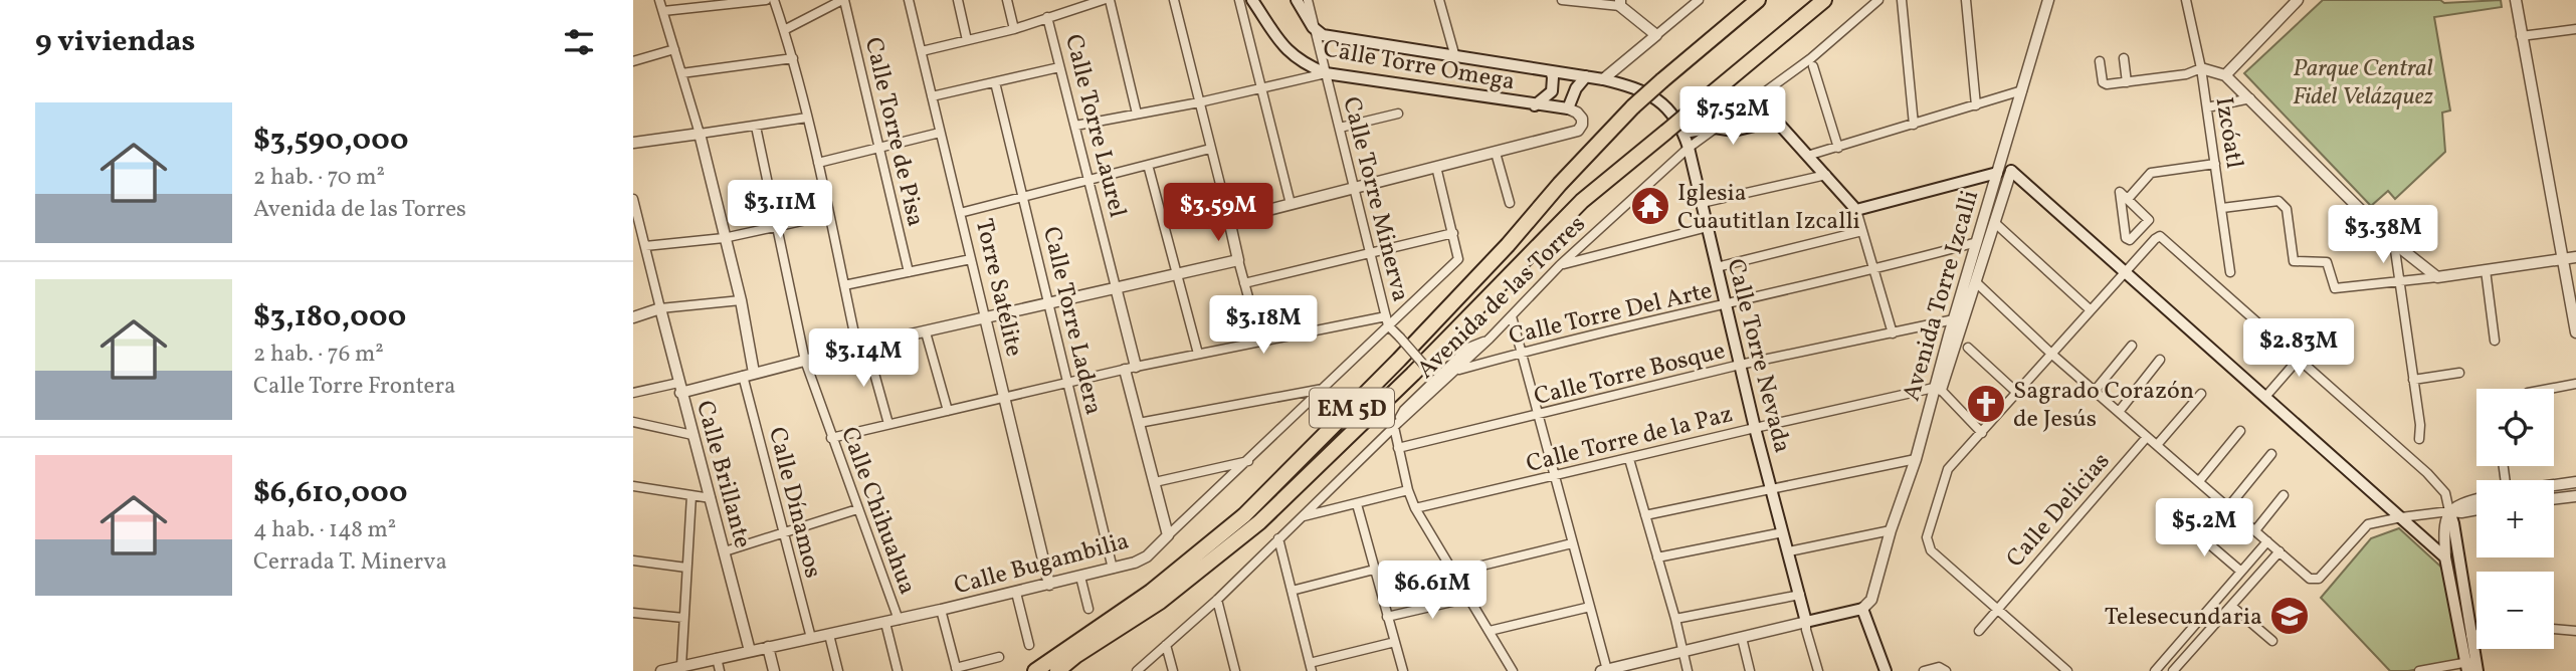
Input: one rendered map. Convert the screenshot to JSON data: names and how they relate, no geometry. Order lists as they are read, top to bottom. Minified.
{"streets":{"highway":["EM 5D"],"main road":["Calle Torre Omega","Calle Torre Nevada"],"street":["Calle Torre Laurel","Calle Torre de Pisa","Izcóatl","Calle Torre Minerva","Torre Satélite","Avenida Torre Izcalli","Avenida de las Torres","Calle Torre Del Arte","Calle Torre Ladera","Calle Torre Bosque","Calle Torre de la Paz","Calle Brillante","Calle Dínamos","Calle Delicias","Calle Chihuahua","Calle Bugambilia"]},"crossings":[["Calle Torre Omega","Calle Torre Minerva"],["Calle Torre Omega","Calle Torre Nevada"],["Calle Torre Laurel","Calle Bugambilia"],["Calle Torre Minerva","Calle Bugambilia"],["Torre Satélite","Calle Bugambilia"],["Avenida Torre Izcalli","Calle Torre Del Arte"],["Avenida Torre Izcalli","Calle Torre Bosque"],["Avenida Torre Izcalli","Calle Torre de la Paz"],["Avenida de las Torres","Calle Torre Del Arte"],["Avenida de las Torres","Calle Torre Nevada"],["Calle Torre Del Arte","Calle Torre Nevada"],["Calle Torre Ladera","Calle Bugambilia"],["Calle Torre Nevada","Calle Torre Bosque"],["Calle Torre Nevada","Calle Torre de la Paz"],["Calle Brillante","Calle Bugambilia"],["Calle Dínamos","Calle Bugambilia"],["Calle Chihuahua","Calle Bugambilia"]],"parks":["Parque Central Fidel Velázquez"],"places":{"temple":["Iglesia Cuautitlan Izcalli"],"church":["Sagrado Corazón de Jesús"],"school or university":["Telesecundaria"]},"page":{"heading":"9 viviendas","list":[{"name":"$3,590,000","note":"2 hab. · 70 m² · Avenida de las Torres"},{"name":"$3,180,000","note":"2 hab. · 76 m² · Calle Torre Frontera"},{"name":"$6,610,000","note":"4 hab. · 148 m² · Cerrada T. Minerva"}],"price":["$7.52M","$3.11M","$3.59M","$3.38M","$3.18M","$2.83M","$3.14M","$5.2M","$6.61M"],"map_buttons":["+","−"]}}
